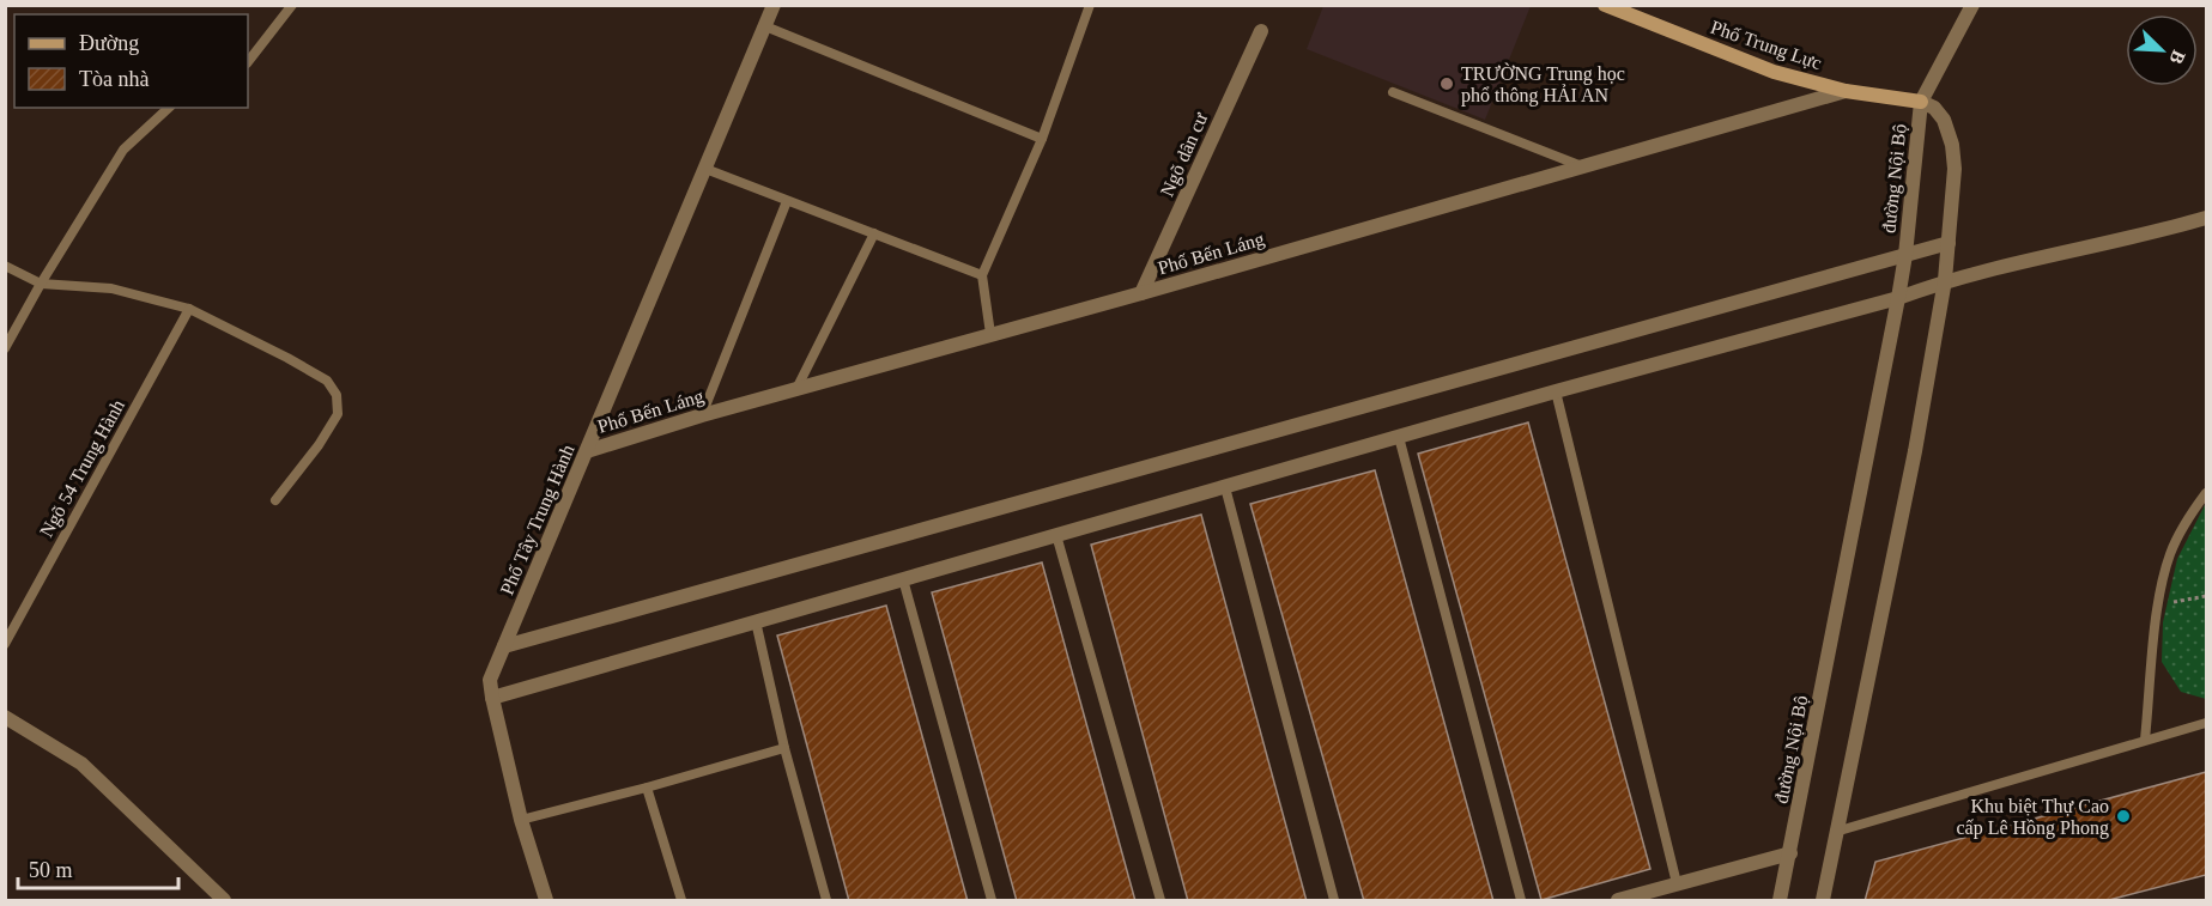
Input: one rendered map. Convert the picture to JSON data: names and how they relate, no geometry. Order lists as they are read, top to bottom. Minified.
{"streets":{"street":["Phố Trung Lực","Ngõ dân cư","đường Nội Bộ","Phố Bến Láng","Phố Tây Trung Hành"],"lane":["Ngõ 54 Trung Hành"]},"crossings":[["Phố Trung Lực","đường Nội Bộ"],["Phố Trung Lực","Phố Bến Láng"],["Ngõ dân cư","Phố Bến Láng"],["Phố Bến Láng","Phố Tây Trung Hành"]],"places":["TRƯỜNG Trung học phổ thông HẢI AN","Khu biệt Thự Cao cấp Lê Hồng Phong"],"legend":["Đường","Tòa nhà"],"scale_bar":"50 m","north":"bottom right"}
